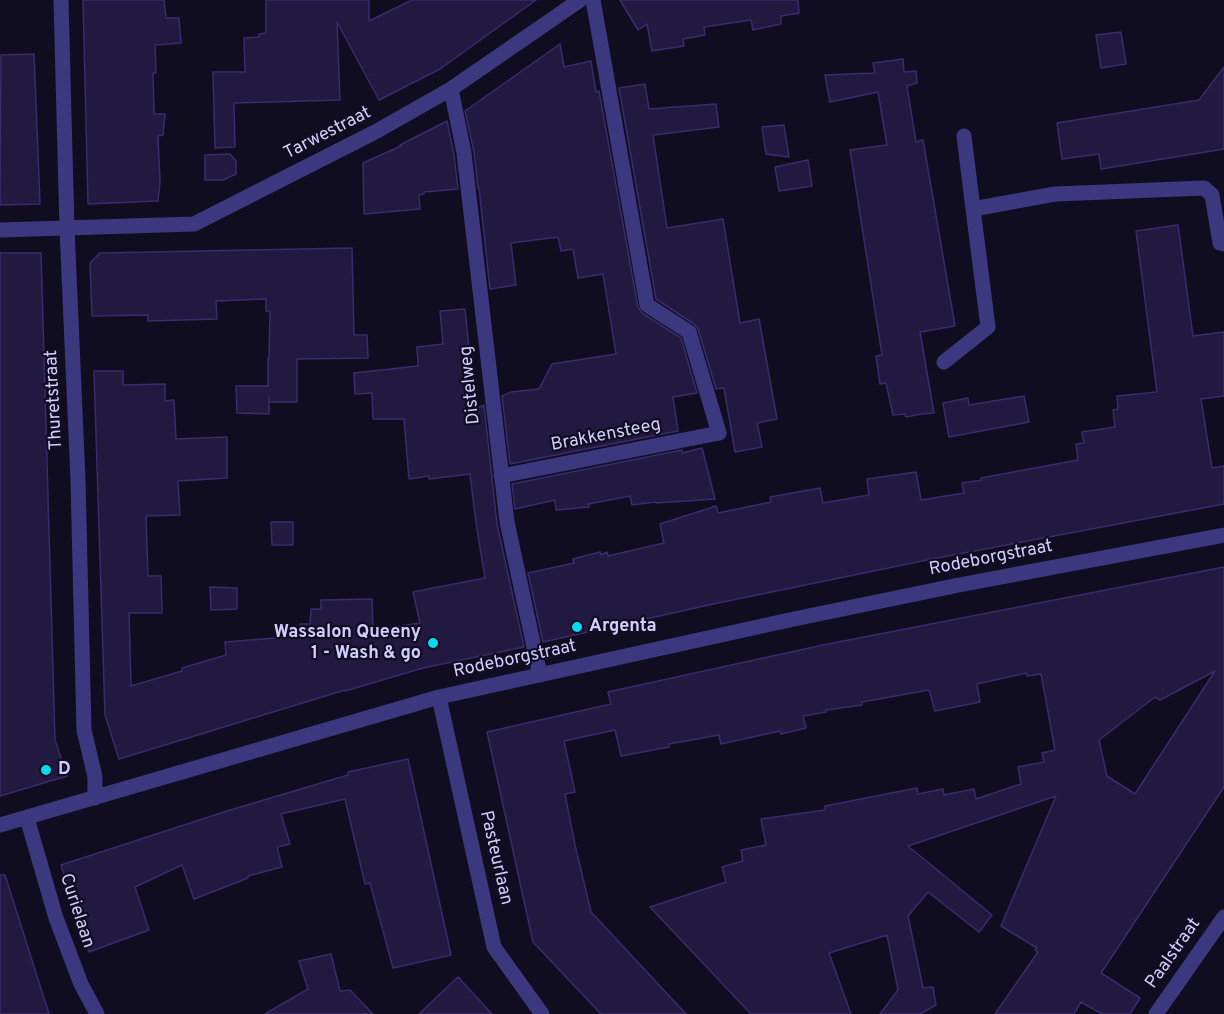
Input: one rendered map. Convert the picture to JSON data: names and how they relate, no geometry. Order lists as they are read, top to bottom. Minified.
{"streets":{"street":["Tarwestraat","Distelweg","Thuretstraat","Brakkensteeg","Rodeborgstraat","Pasteurlaan","Curielaan","Paalstraat"]},"crossings":[["Tarwestraat","Distelweg"],["Tarwestraat","Thuretstraat"],["Distelweg","Brakkensteeg"],["Distelweg","Rodeborgstraat"],["Thuretstraat","Rodeborgstraat"],["Rodeborgstraat","Pasteurlaan"],["Rodeborgstraat","Curielaan"]],"places":["Argenta","Wassalon Queeny 1 - Wash & go","D"]}
